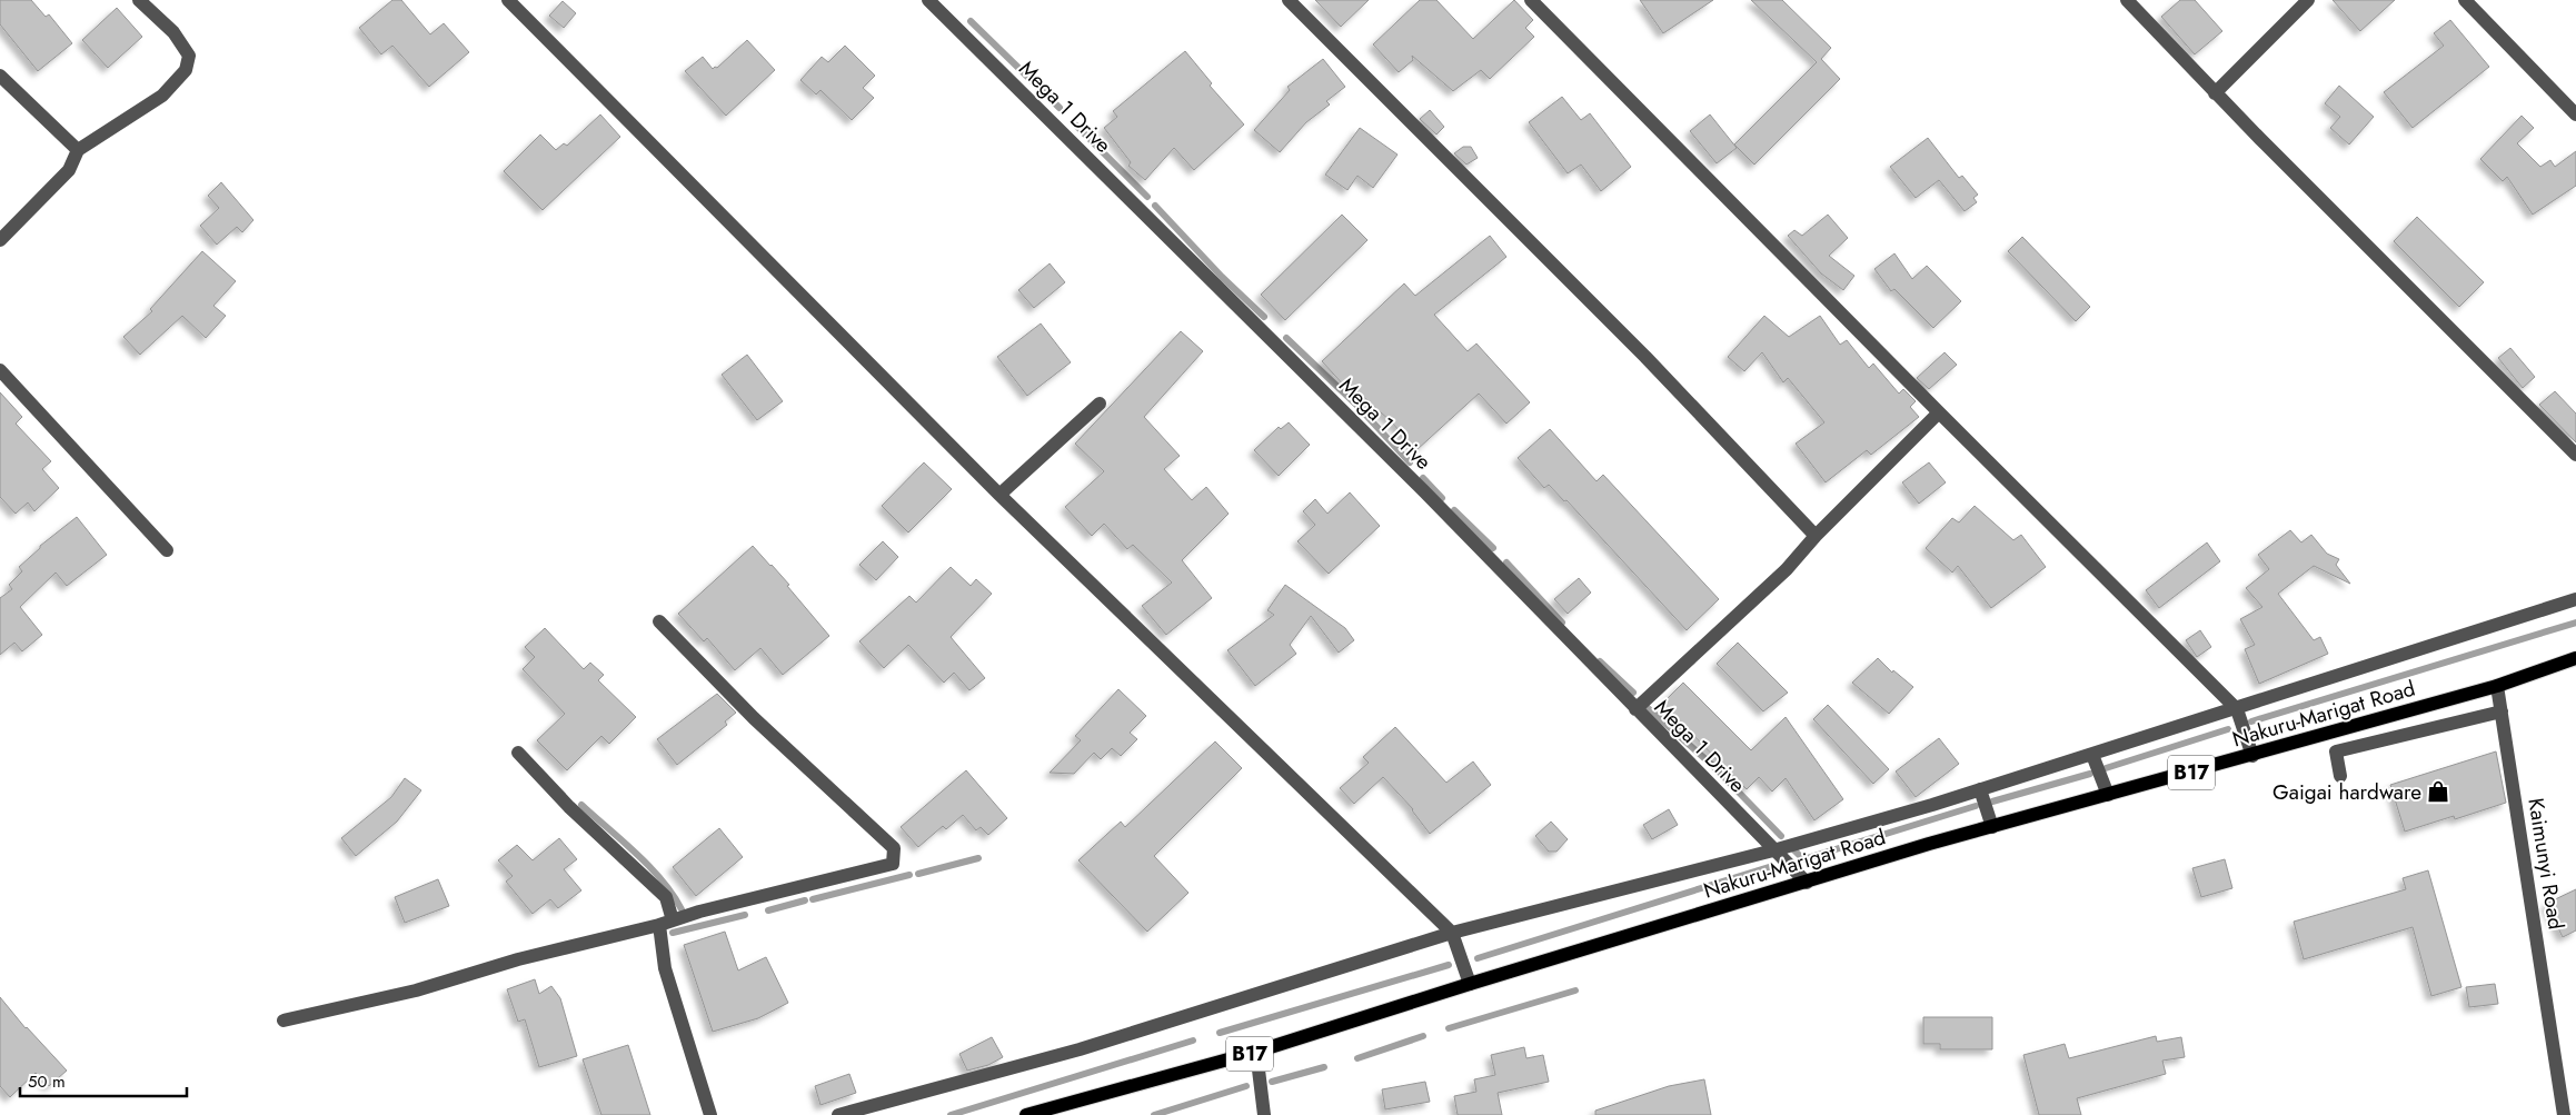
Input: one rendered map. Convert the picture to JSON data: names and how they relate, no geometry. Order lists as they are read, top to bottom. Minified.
{"streets":{"main road":["Nakuru-Marigat Road","B17"],"street":["Mega 1 Drive","Kaimunyi Road"]},"crossings":[["Mega 1 Drive","Nakuru-Marigat Road"],["Nakuru-Marigat Road","Kaimunyi Road"]],"places":{"shop":["Gaigai hardware"]},"scale_bar":"50 m"}
